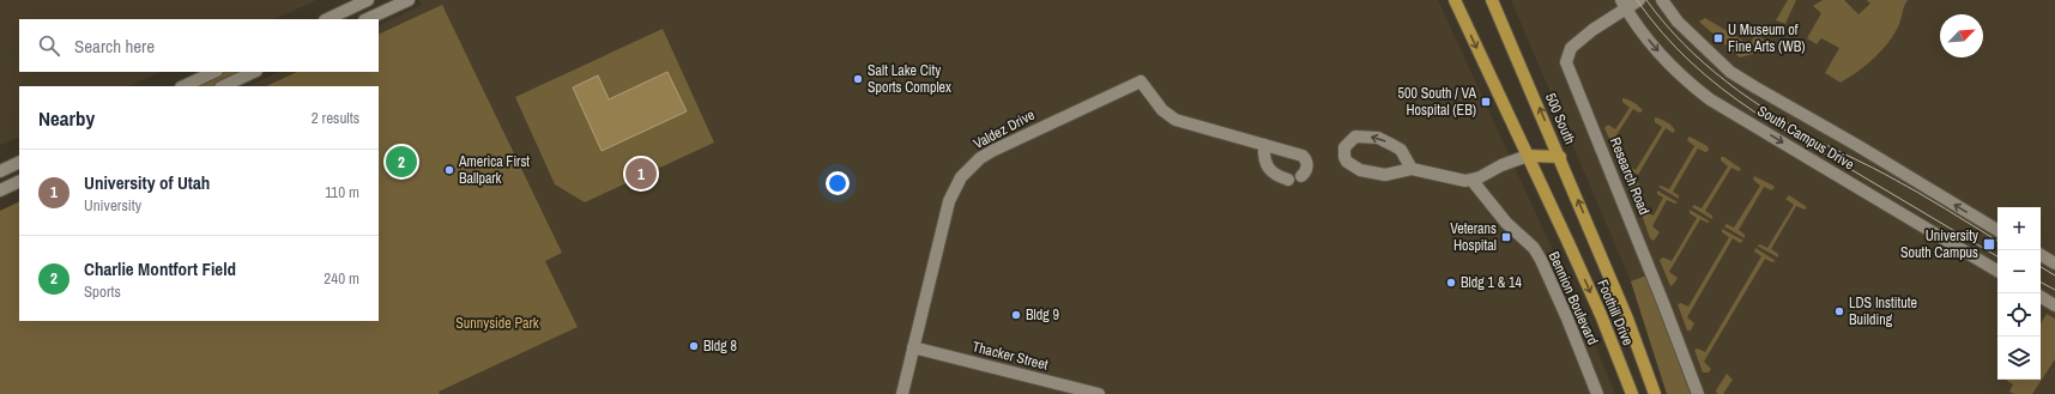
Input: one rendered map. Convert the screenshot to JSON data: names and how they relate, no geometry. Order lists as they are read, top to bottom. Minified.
{"streets":{"main road":["500 South","Foothill Drive"],"street":["Valdez Drive","South Campus Drive","Research Road","Bennion Boulevard","Thacker Street"]},"crossings":[["500 South","Foothill Drive"],["Valdez Drive","Thacker Street"],["South Campus Drive","Research Road"]],"parks":["Sunnyside Park"],"places":{"transit":["U Museum of Fine Arts (WB)","500 South / VA Hospital (EB)","Veterans Hospital","University South Campus"],"other":["Salt Lake City Sports Complex","America First Ballpark","Bldg 1 & 14","LDS Institute Building","Bldg 9","Bldg 8"]},"north":"top right","page":{"search":"Search here","heading":["Nearby","2 results"],"pins":["2","1"],"list":[{"mark":"1","name":"University of Utah","note":"University","value":"110 m"},{"mark":"2","name":"Charlie Montfort Field","note":"Sports","value":"240 m"}],"map_buttons":["+","−"]}}
